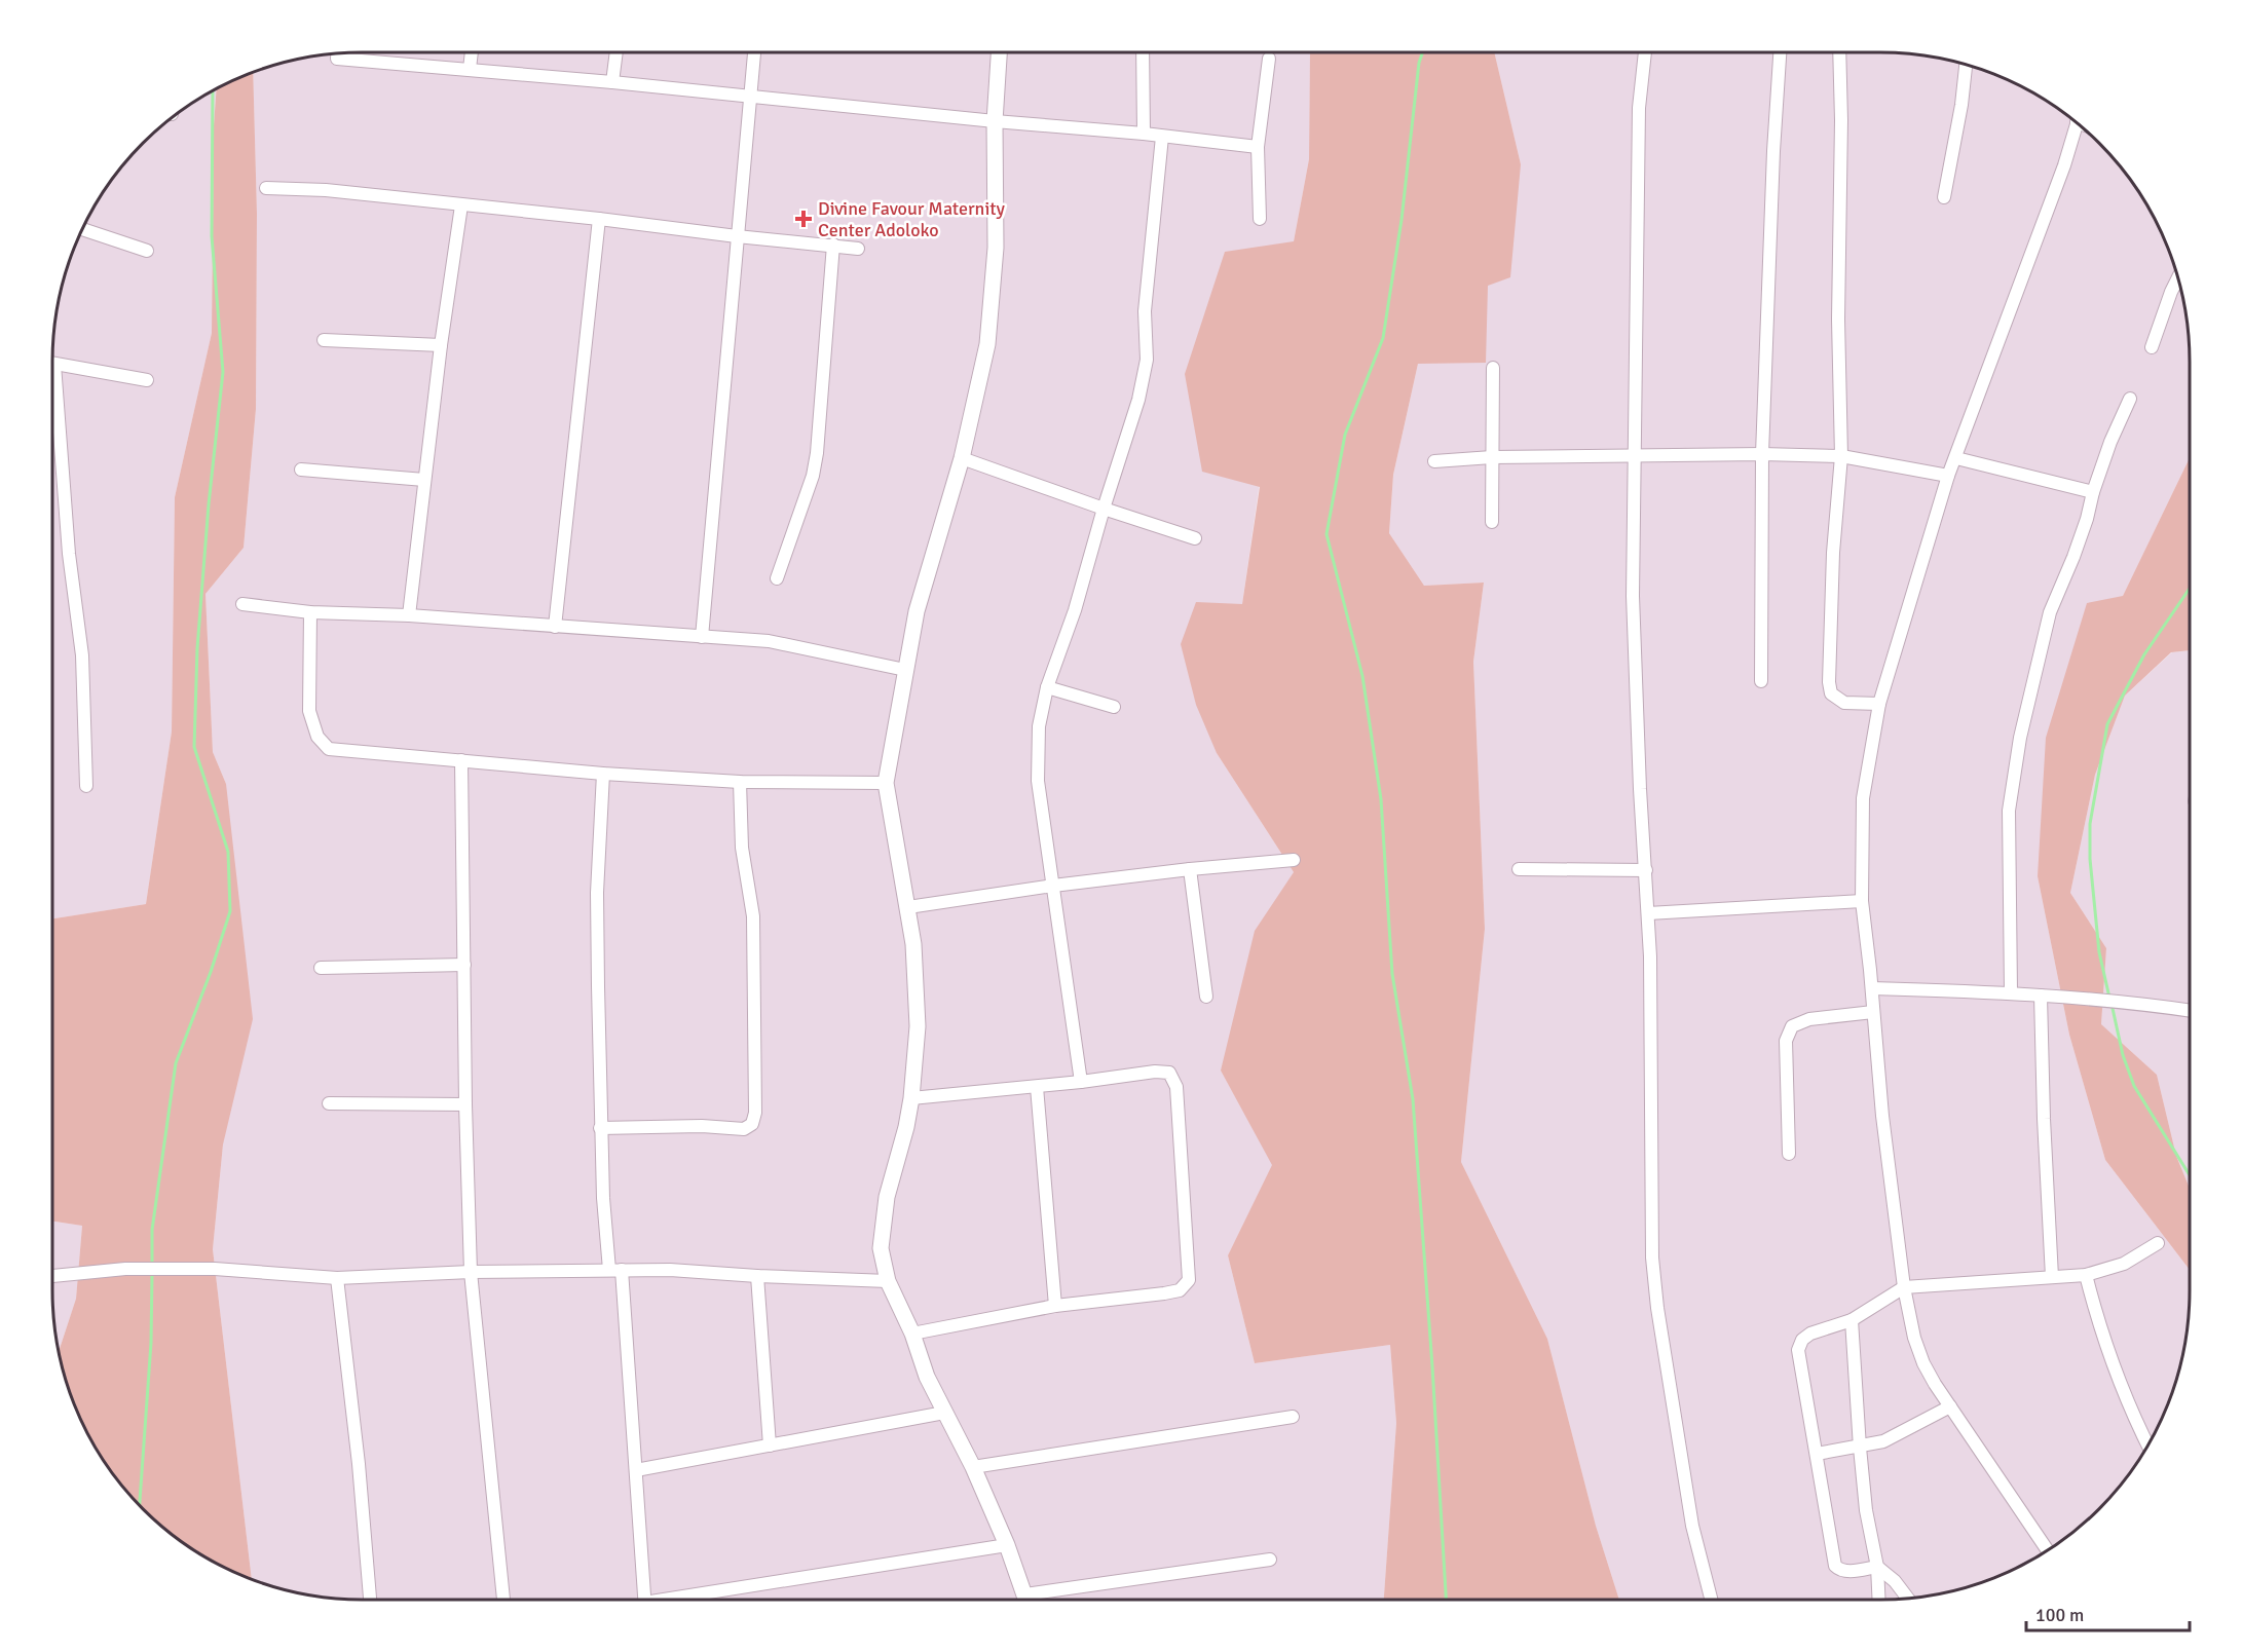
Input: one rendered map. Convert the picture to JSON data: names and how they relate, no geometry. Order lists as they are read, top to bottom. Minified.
{"places":{"health":["Divine Favour Maternity Center Adoloko"]},"scale_bar":"100 m"}
